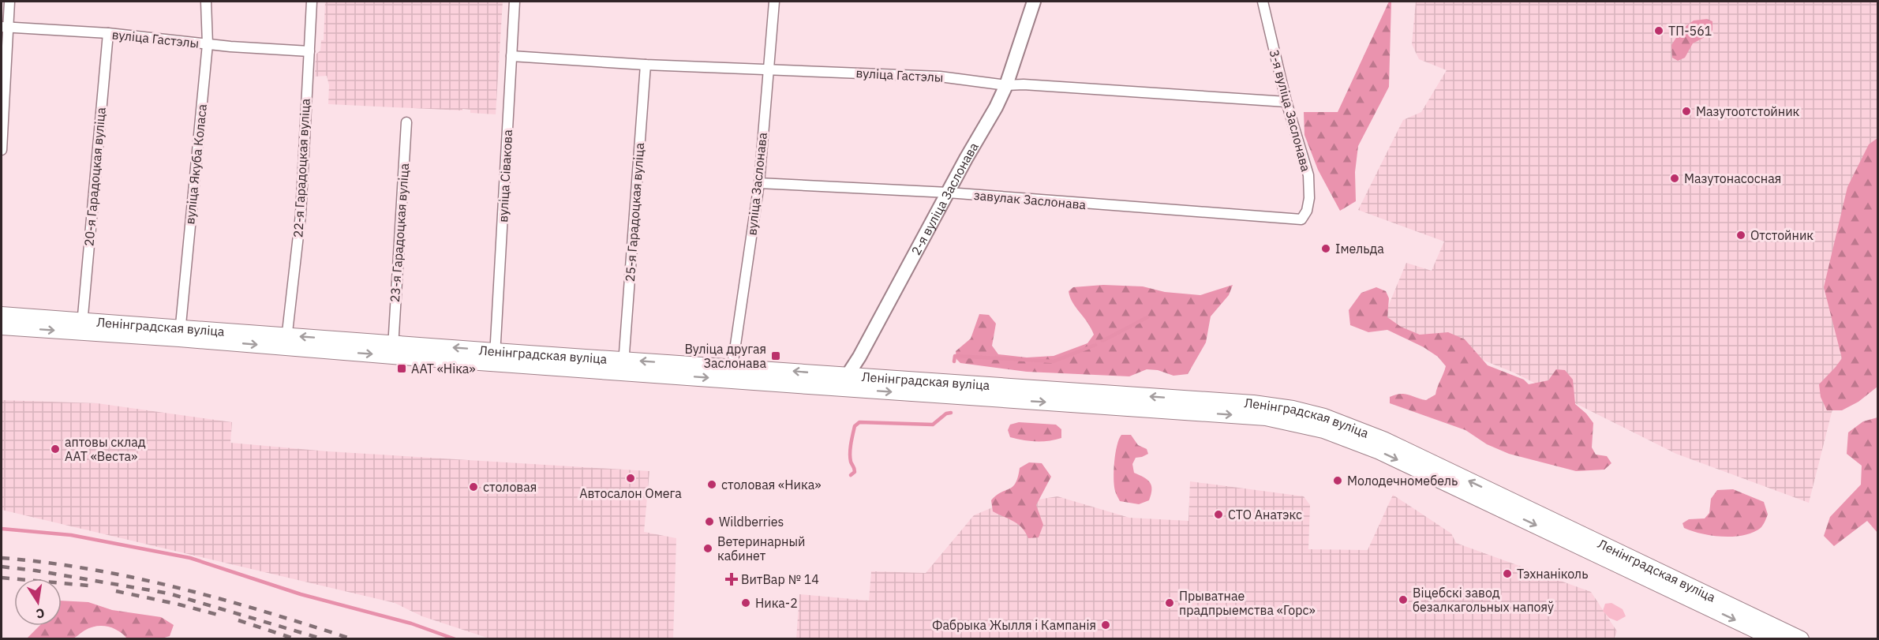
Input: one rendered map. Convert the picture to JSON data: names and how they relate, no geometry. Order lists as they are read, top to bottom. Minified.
{"streets":{"main road":["2-я вуліца Заслонава","Ленінградская вуліца"],"street":["вуліца Гастэлы","3-я вуліца Заслонава","вуліца Якуба Коласа","22-я Гарадоцкая вуліца","вуліца Сівакова","20-я Гарадоцкая вуліца","вуліца Заслонава","завулак Заслонава","25-я Гарадоцкая вуліца","23-я Гарадоцкая вуліца"]},"crossings":[["вуліца Гастэлы","3-я вуліца Заслонава"],["вуліца Гастэлы","вуліца Якуба Коласа"],["вуліца Гастэлы","22-я Гарадоцкая вуліца"],["вуліца Гастэлы","вуліца Сівакова"],["вуліца Гастэлы","20-я Гарадоцкая вуліца"],["вуліца Гастэлы","вуліца Заслонава"],["вуліца Гастэлы","2-я вуліца Заслонава"],["вуліца Гастэлы","25-я Гарадоцкая вуліца"],["3-я вуліца Заслонава","завулак Заслонава"],["вуліца Якуба Коласа","Ленінградская вуліца"],["22-я Гарадоцкая вуліца","Ленінградская вуліца"],["вуліца Сівакова","Ленінградская вуліца"],["20-я Гарадоцкая вуліца","Ленінградская вуліца"],["вуліца Заслонава","завулак Заслонава"],["вуліца Заслонава","Ленінградская вуліца"],["2-я вуліца Заслонава","завулак Заслонава"],["2-я вуліца Заслонава","Ленінградская вуліца"],["25-я Гарадоцкая вуліца","Ленінградская вуліца"],["23-я Гарадоцкая вуліца","Ленінградская вуліца"]],"places":{"other":["ТП-561","Мазутоотстойник","Мазутонасосная","Отстойник","Імельда","аптовы склад ААТ «Веста»","Автосалон Омега","Молодечномебель","столовая «Ника»","столовая","СТО Анатэкс","Wildberries","Ветеринарный кабинет","Тэхнаніколь","Віцебскі завод безалкагольных напояў","Ника-2","Прыватнае прадпрыемства «Горс»","Фабрыка Жылля і Кампанія"],"transit":["Вуліца другая Заслонава","ААТ «Ніка»"],"health":["ВитВар № 14"]},"north":"bottom"}
